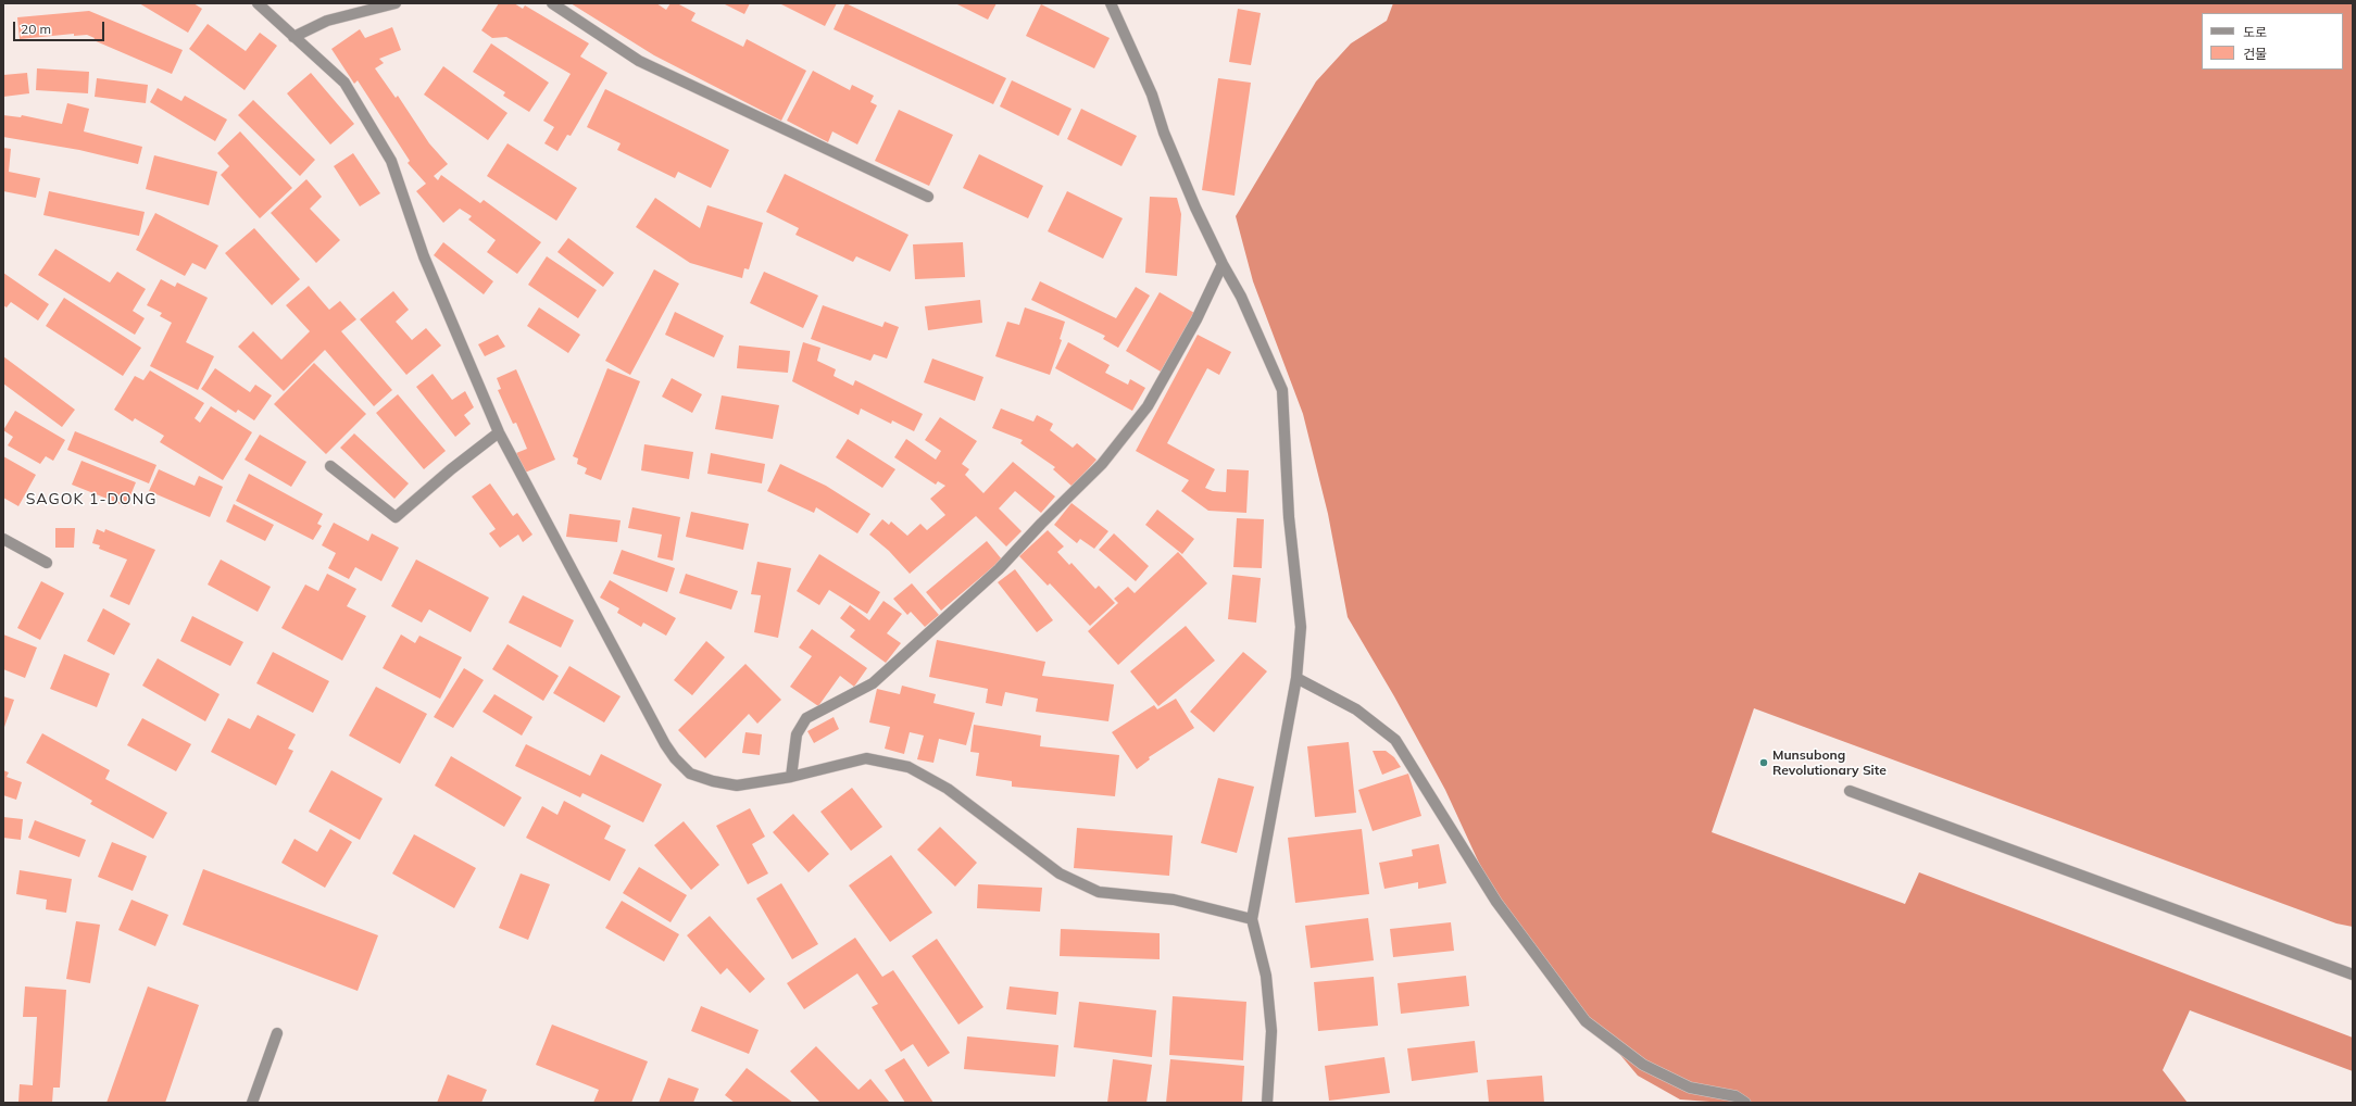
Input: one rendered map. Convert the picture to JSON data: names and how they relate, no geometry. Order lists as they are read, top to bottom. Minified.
{"districts":["SAGOK 1-DONG"],"places":["Munsubong Revolutionary Site"],"legend":["도로","건물"],"scale_bar":"20 m"}
